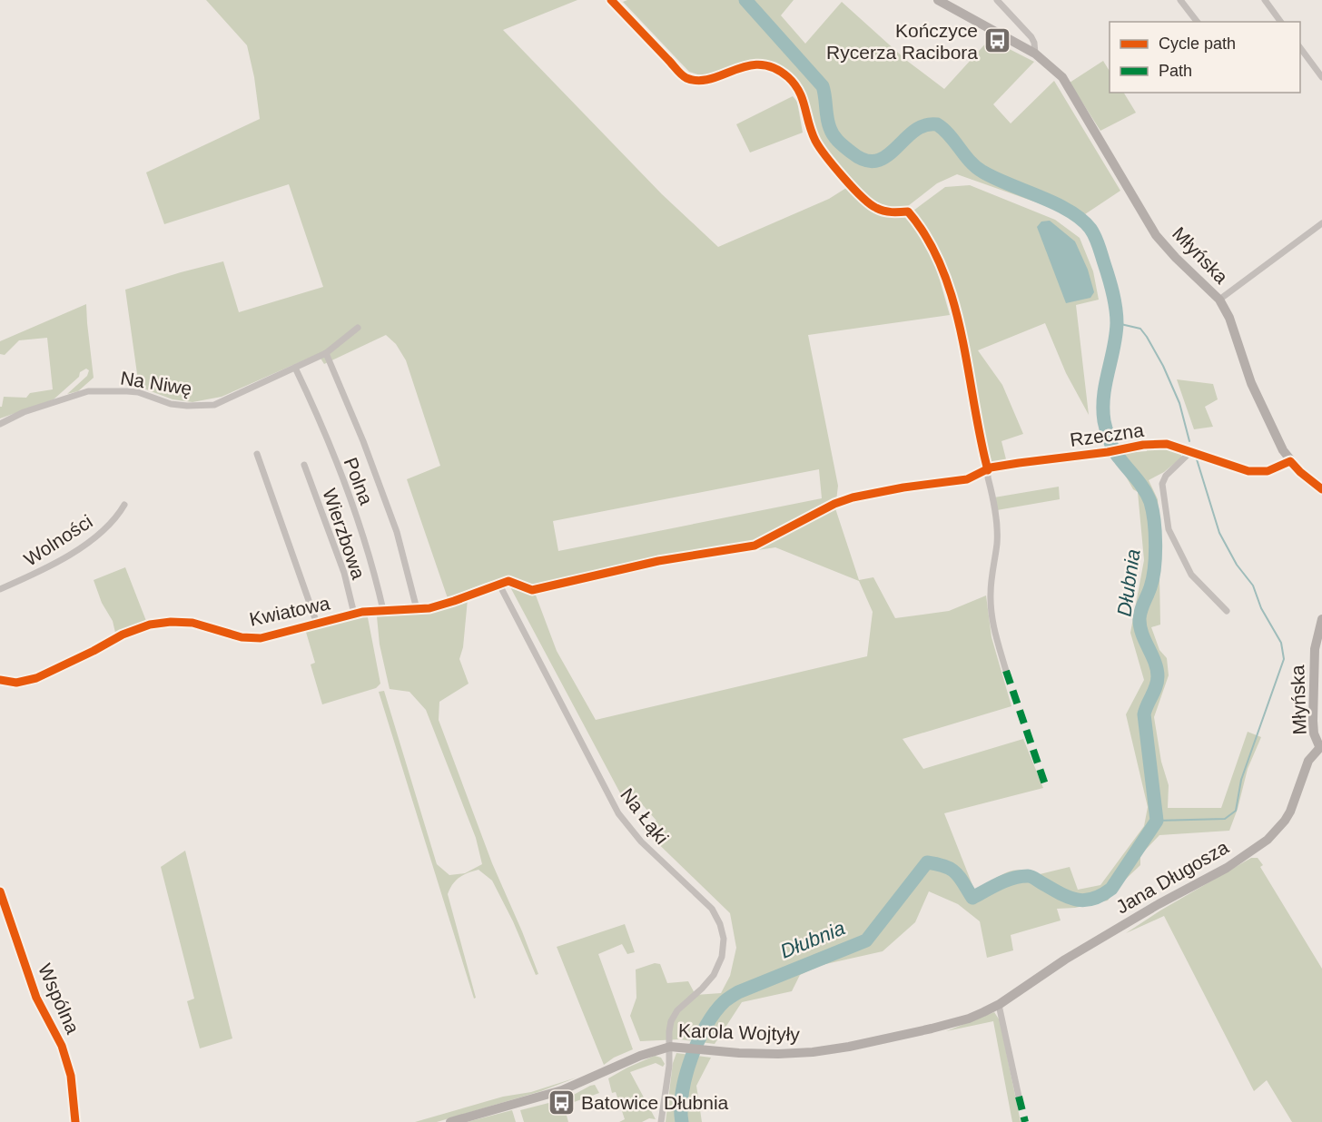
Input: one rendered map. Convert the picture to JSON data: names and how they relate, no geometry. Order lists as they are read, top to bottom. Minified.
{"streets":{"street":["Młyńska","Na Niwę","Rzeczna","Polna","Wierzbowa","Wolności","Kwiatowa","Na Łąki","Jana Długosza","Wspólna","Karola Wojtyły"]},"crossings":[["Młyńska","Rzeczna"],["Młyńska","Jana Długosza"],["Na Niwę","Polna"],["Polna","Kwiatowa"],["Wierzbowa","Kwiatowa"],["Kwiatowa","Na Łąki"],["Na Łąki","Karola Wojtyły"],["Jana Długosza","Karola Wojtyły"]],"water":["Dłubnia"],"places":{"bus stop":["Kończyce Rycerza Racibora","Batowice Dłubnia"]},"legend":["Cycle path","Path"]}
